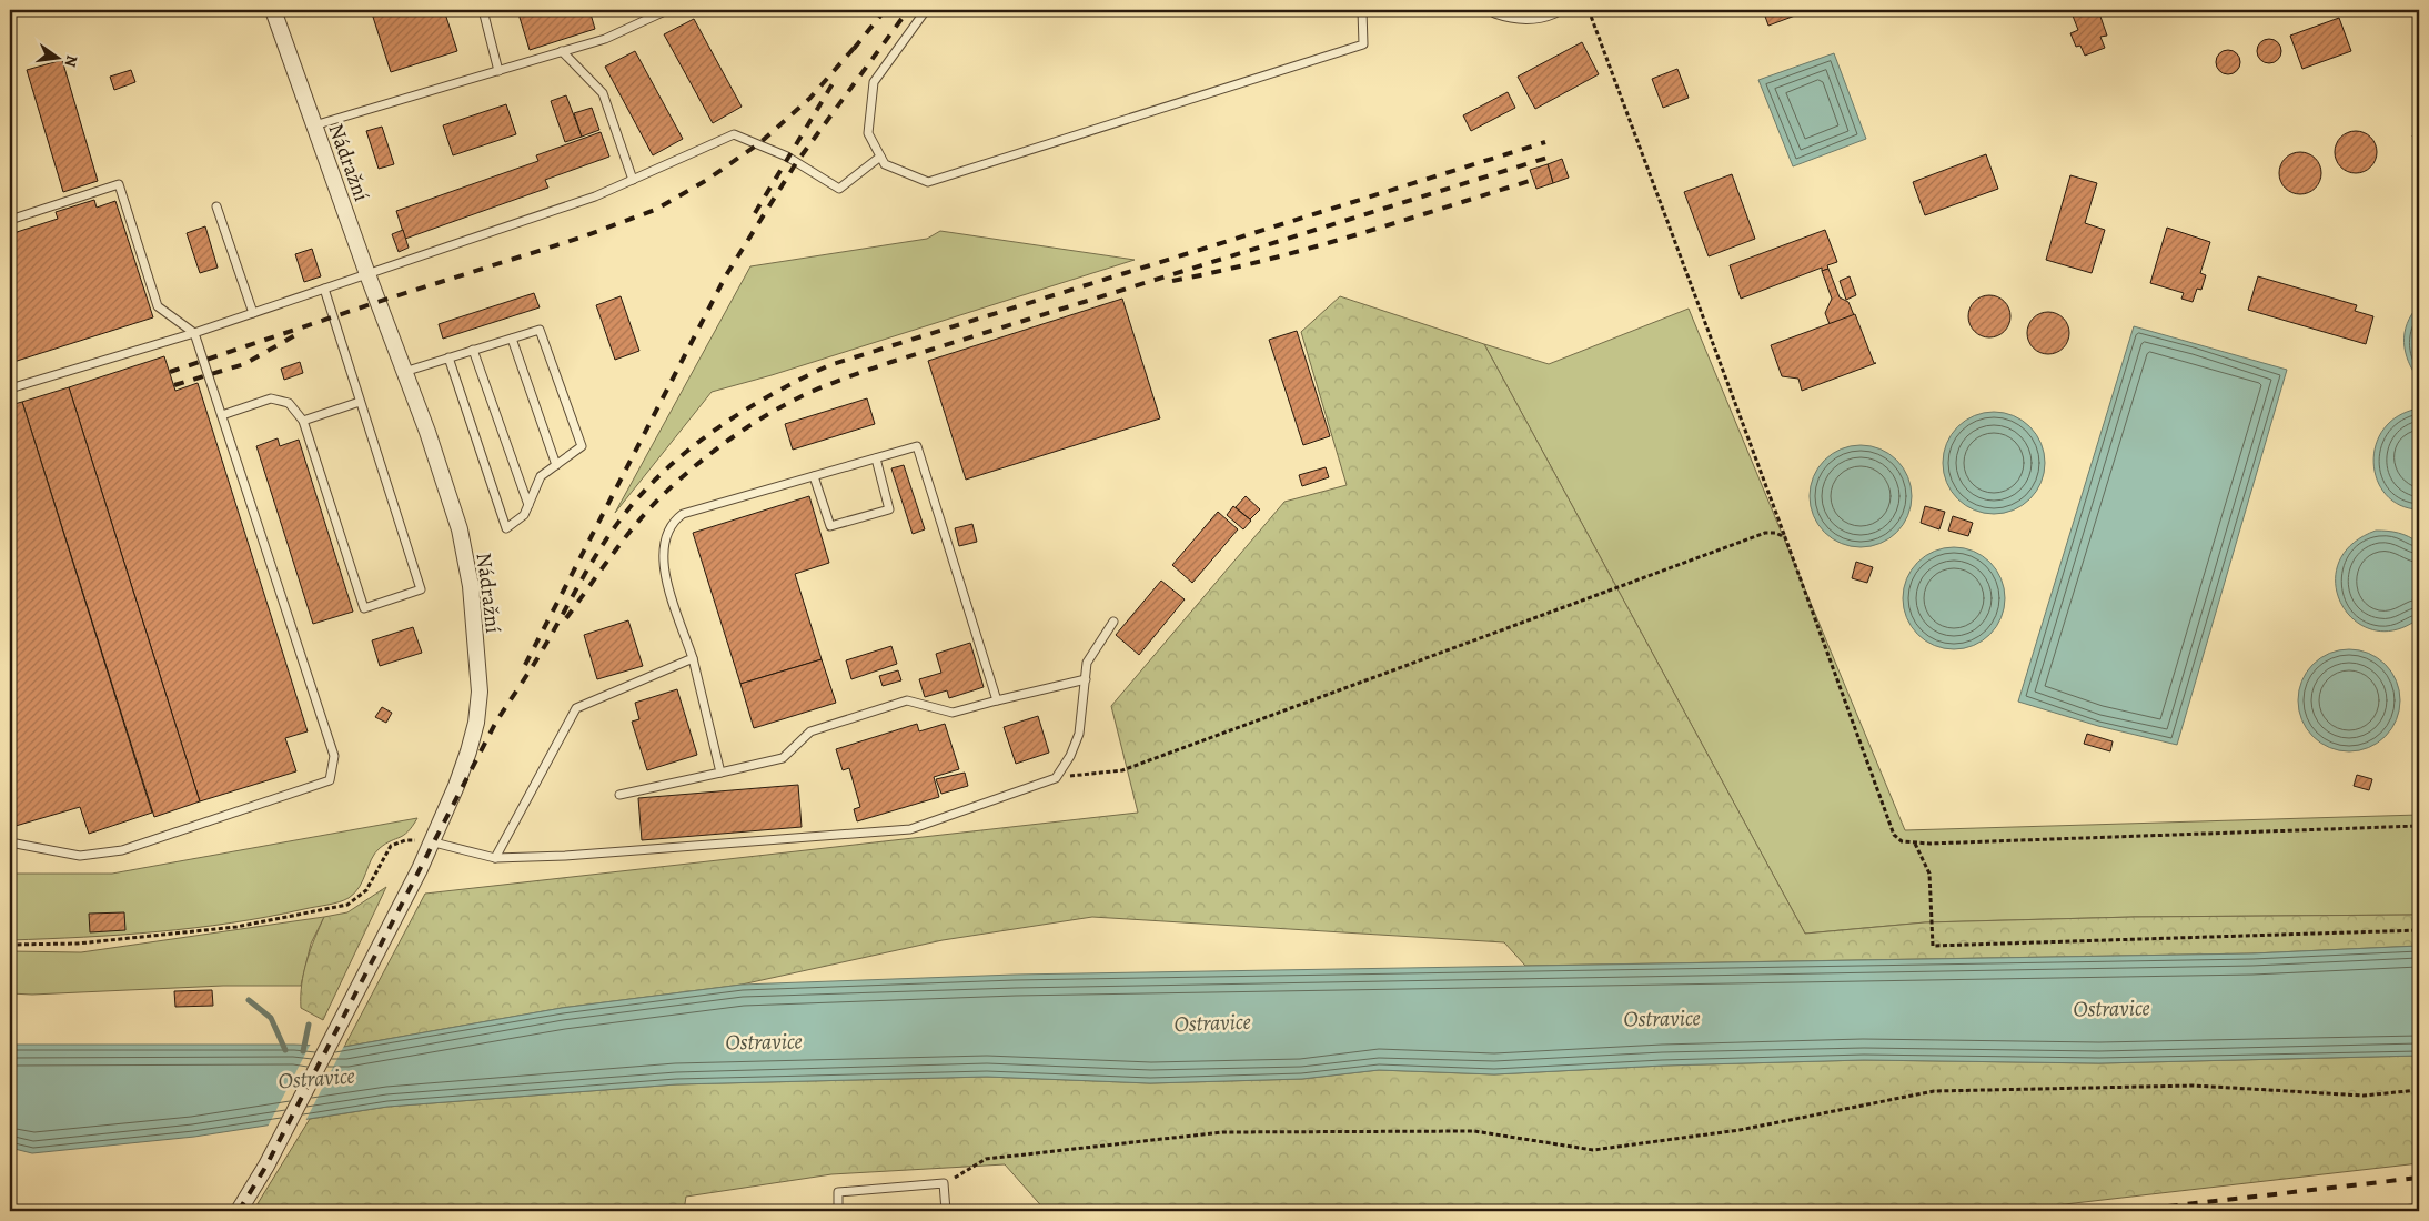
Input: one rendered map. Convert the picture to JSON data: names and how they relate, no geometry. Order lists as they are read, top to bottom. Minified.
{"streets":{"street":["Nádražní"]},"water":["Ostravice"],"north":"right"}
